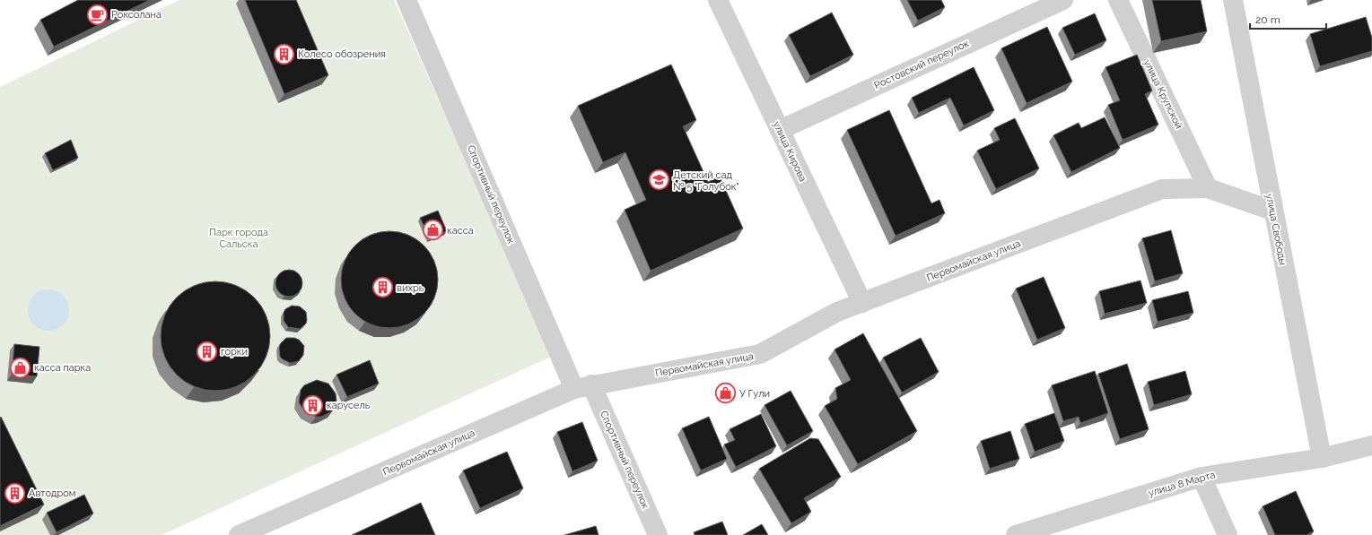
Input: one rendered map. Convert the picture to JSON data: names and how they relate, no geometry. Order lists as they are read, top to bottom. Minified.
{"streets":{"street":["Ростовский переулок","улица Крупской","улица Кирова","Спортивный переулок","улица Свободы","Первомайская улица","улица 8 Марта"]},"crossings":[["Ростовский переулок","улица Кирова"],["улица Крупской","Первомайская улица"],["улица Кирова","Первомайская улица"],["Спортивный переулок","Первомайская улица"],["улица Свободы","Первомайская улица"],["улица Свободы","улица 8 Марта"]],"parks":["Парк города Сальска"],"places":{"cafe":["Роксолана"],"building":["Колесо обозрения","вихрь","горки","карусель","Автодром"],"school or university":["Детский сад № 5 \"Голубок\""],"shop":["касса","касса парка","У Гули"]},"scale_bar":"20 m"}
